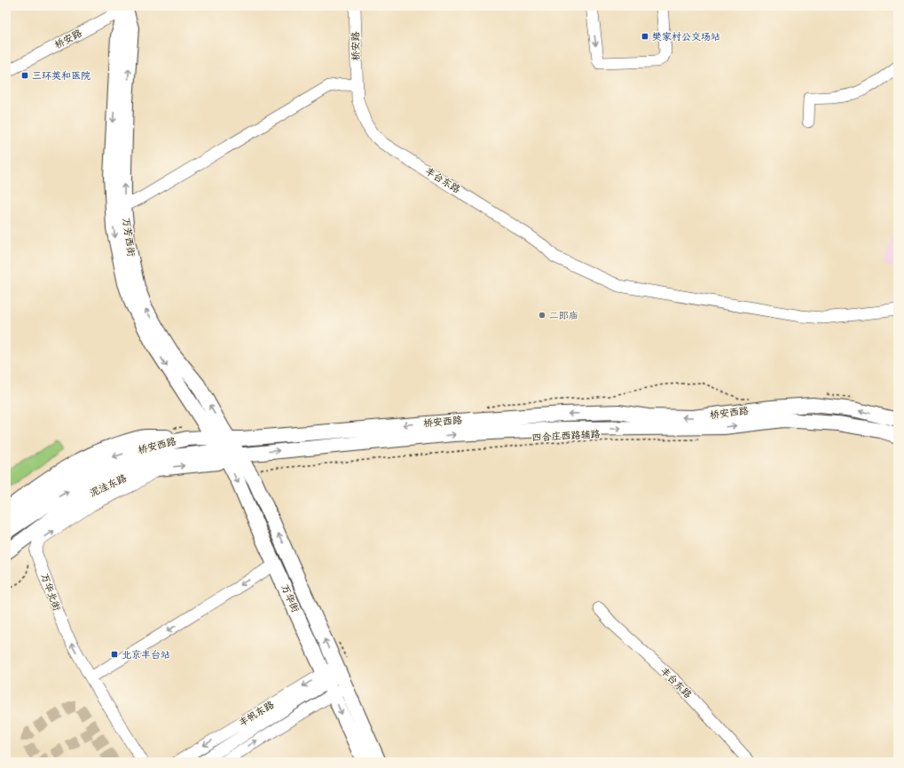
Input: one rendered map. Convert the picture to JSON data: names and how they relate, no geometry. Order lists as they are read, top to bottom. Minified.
{"streets":{"main road":["万芳西街","桥安西路","泥洼东路","万华街"],"street":["桥安路","丰台东路","万华北街","丰帆东路"],"path":["四合庄西路辅路"]},"crossings":[["桥安路","丰台东路"],["桥安路","万芳西街"],["万芳西街","桥安西路"],["万芳西街","万华街"],["桥安西路","泥洼东路"],["桥安西路","万华街"],["泥洼东路","万华街"],["万华街","丰帆东路"]],"one_way":["万华北街"],"places":{"transit":["樊家村公交场站","三环英和医院","北京丰台站"],"other":["二郎庙"]}}
